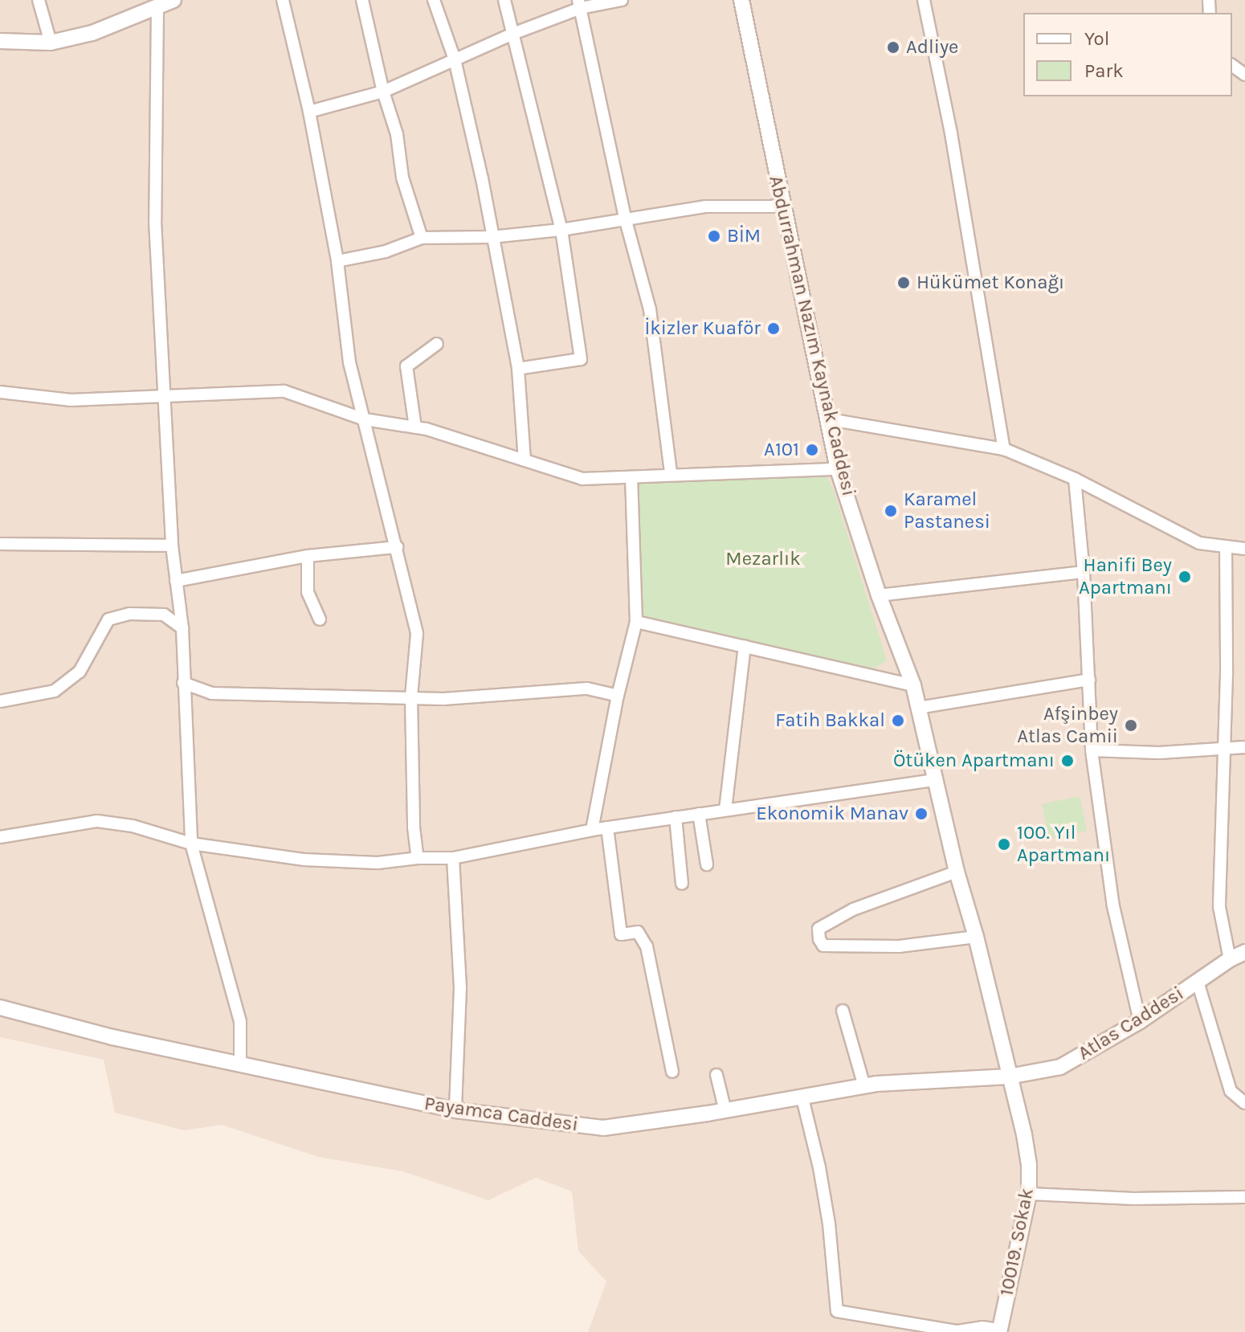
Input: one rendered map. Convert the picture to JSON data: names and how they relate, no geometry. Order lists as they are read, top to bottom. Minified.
{"streets":{"street":["Abdurrahman Nazım Kaynak Caddesi","Atlas Caddesi","Payamca Caddesi","10019. Sokak"]},"crossings":[["Abdurrahman Nazım Kaynak Caddesi","Atlas Caddesi"],["Abdurrahman Nazım Kaynak Caddesi","Payamca Caddesi"],["Abdurrahman Nazım Kaynak Caddesi","10019. Sokak"],["Atlas Caddesi","Payamca Caddesi"],["Atlas Caddesi","10019. Sokak"],["Payamca Caddesi","10019. Sokak"]],"parks":["Mezarlık"],"places":["Adliye","BİM","Hükümet Konağı","İkizler Kuaför","A101","Karamel Pastanesi","Hanifi Bey Apartmanı","Fatih Bakkal","Afşinbey Atlas Camii","Ötüken Apartmanı","Ekonomik Manav","100. Yıl Apartmanı"],"legend":["Yol","Park"]}
